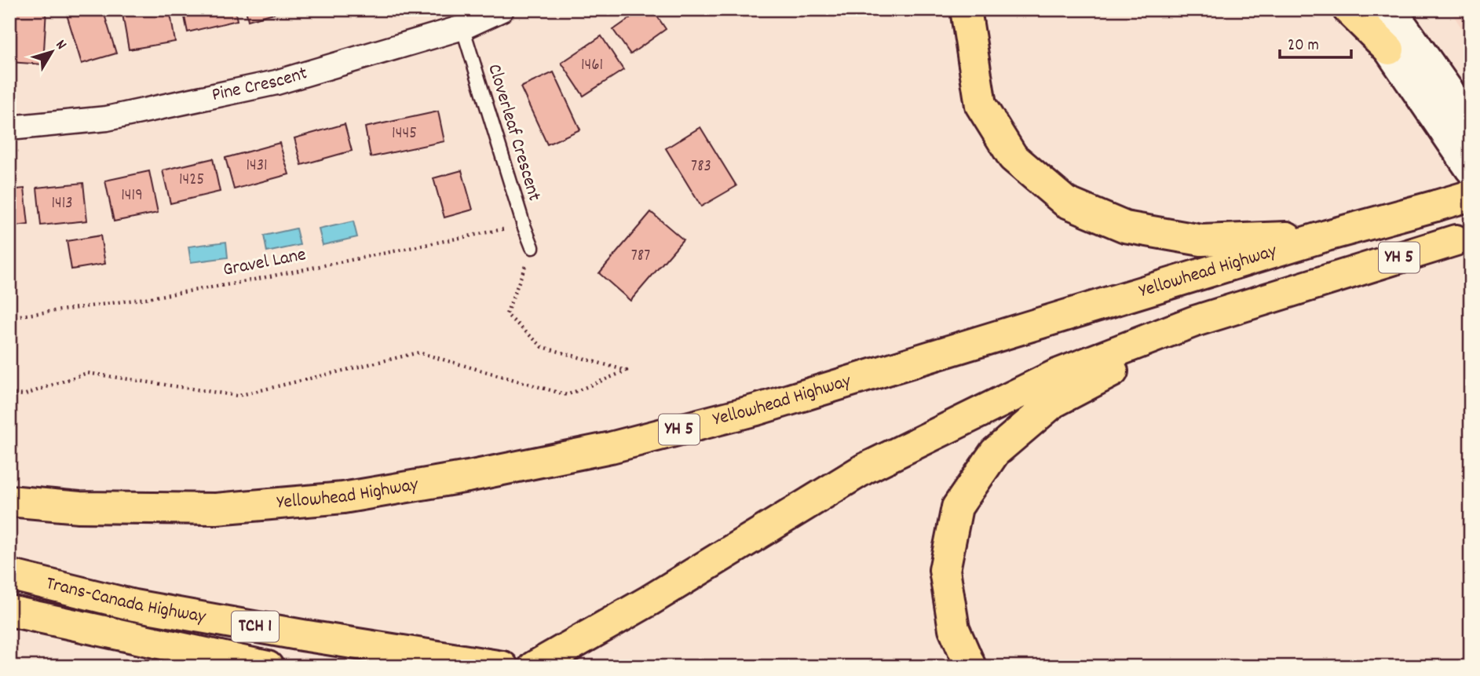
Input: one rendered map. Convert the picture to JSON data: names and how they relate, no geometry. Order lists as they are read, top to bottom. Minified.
{"streets":{"highway":["YH 5","Yellowhead Highway","Trans-Canada Highway","TCH 1"],"street":["Pine Crescent"],"lane":["Cloverleaf Crescent"],"path":["Gravel Lane"]},"crossings":[["Pine Crescent","Cloverleaf Crescent"],["Cloverleaf Crescent","Gravel Lane"]],"house_numbers":["1461","1445","1431","783","1425","1419","1413","787"],"scale_bar":"20 m","north":"top right"}
